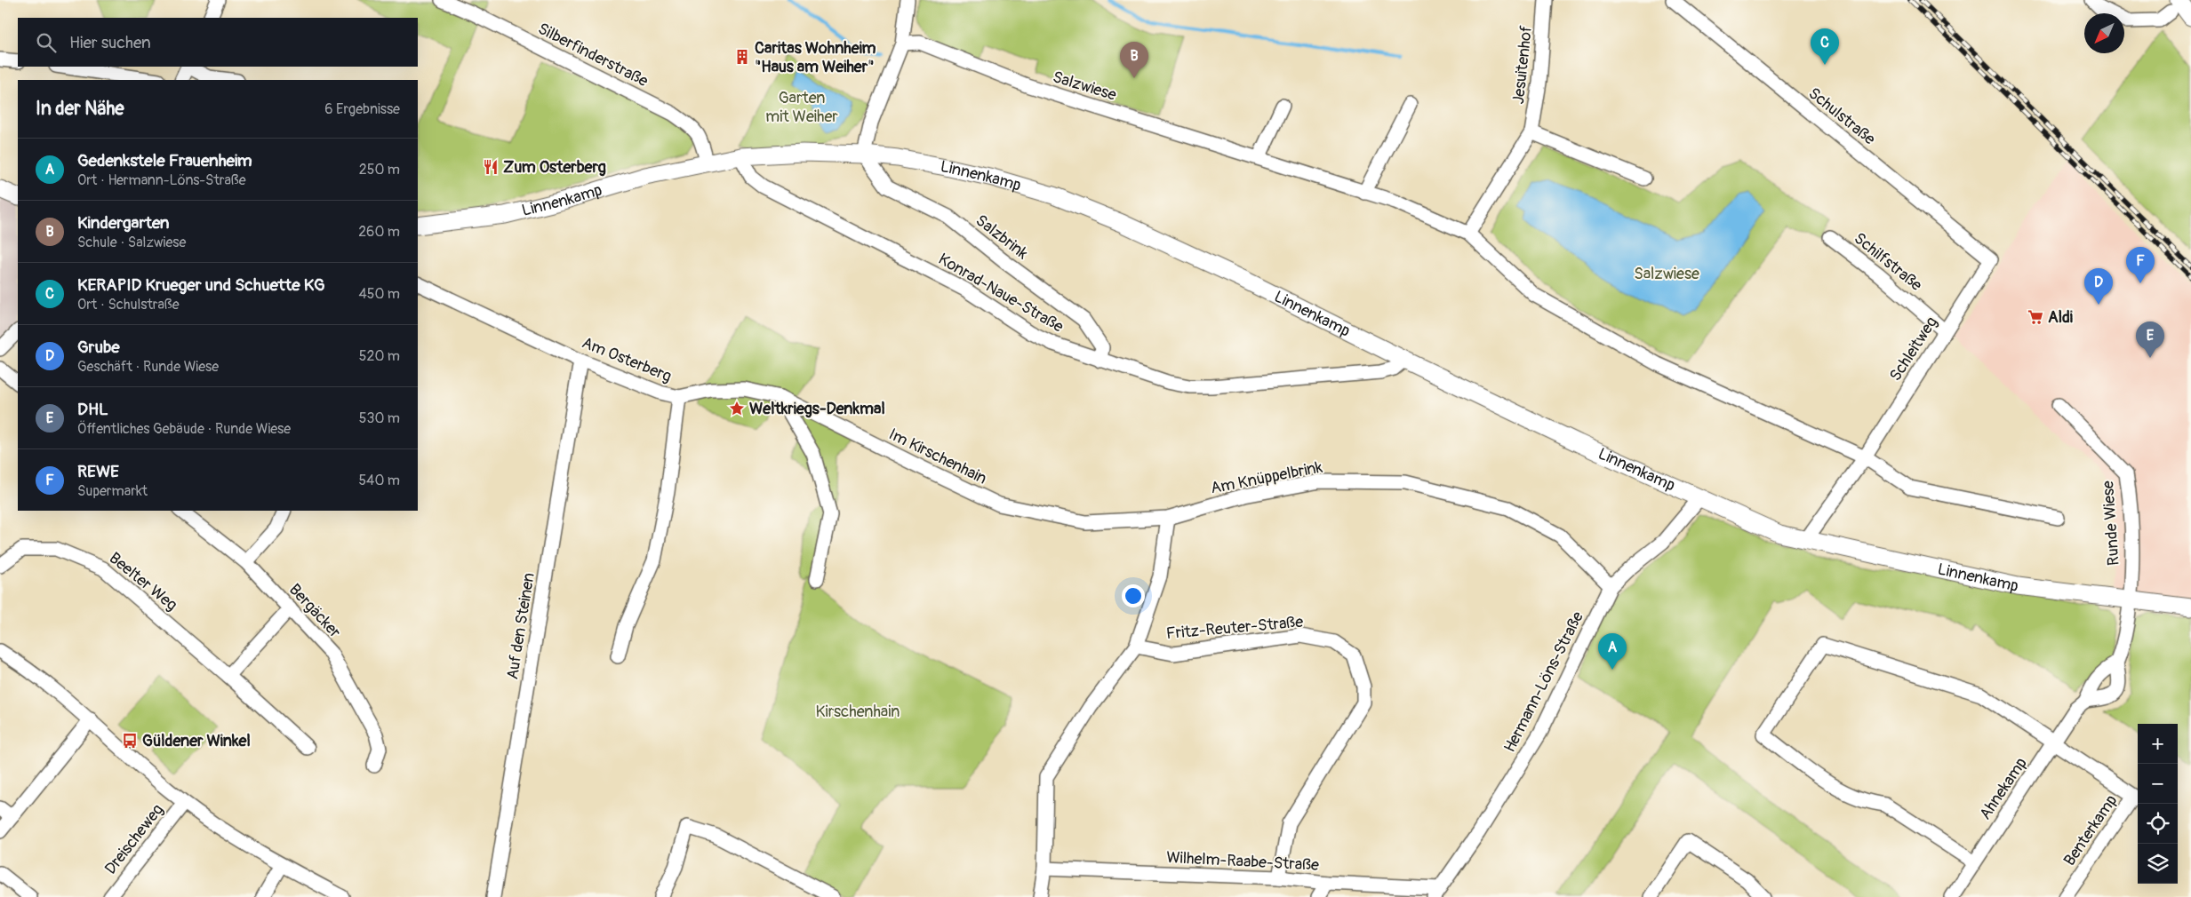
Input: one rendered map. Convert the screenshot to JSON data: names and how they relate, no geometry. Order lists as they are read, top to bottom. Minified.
{"streets":{"main road":["Linnenkamp"],"street":["Silberfinderstraße","Jesuitenhof","Salzwiese","Schulstraße","Salzbrink","Schilfstraße","Konrad-Naue-Straße","Schleitweg","Am Osterberg","Im Kirschenhain","Am Knüppelbrink","Runde Wiese","Beelter Weg","Bergäcker","Auf den Steinen","Fritz-Reuter-Straße","Hermann-Löns-Straße","Ahnekamp","Benterkamp","Dreischeweg","Wilhelm-Raabe-Straße"]},"crossings":[["Silberfinderstraße","Linnenkamp"],["Jesuitenhof","Salzwiese"],["Salzwiese","Schleitweg"],["Schulstraße","Schleitweg"],["Linnenkamp","Salzbrink"],["Linnenkamp","Konrad-Naue-Straße"],["Linnenkamp","Schleitweg"],["Linnenkamp","Runde Wiese"],["Linnenkamp","Hermann-Löns-Straße"],["Salzbrink","Konrad-Naue-Straße"],["Schilfstraße","Schleitweg"],["Am Osterberg","Im Kirschenhain"],["Am Osterberg","Auf den Steinen"],["Im Kirschenhain","Am Knüppelbrink"],["Am Knüppelbrink","Hermann-Löns-Straße"],["Runde Wiese","Ahnekamp"],["Fritz-Reuter-Straße","Wilhelm-Raabe-Straße"],["Hermann-Löns-Straße","Wilhelm-Raabe-Straße"],["Ahnekamp","Benterkamp"]],"parks":["Garten mit Weiher","Salzwiese","Kirschenhain"],"places":{"building":["Caritas Wohnheim \"Haus am Weiher\""],"restaurant":["Zum Osterberg"],"supermarket":["Aldi"],"place":["Weltkriegs-Denkmal"],"bus stop":["Güldener Winkel"]},"north":"bottom left","page":{"search":"Hier suchen","pins":["C","B","F","D","E","A"],"heading":["In der Nähe","6 Ergebnisse"],"list":[{"mark":"A","name":"Gedenkstele Frauenheim","note":"Ort · Hermann-Löns-Straße","value":"250 m"},{"mark":"B","name":"Kindergarten","note":"Schule · Salzwiese","value":"260 m"},{"mark":"C","name":"KERAPID Krueger und Schuette KG","note":"Ort · Schulstraße","value":"450 m"},{"mark":"D","name":"Grube","note":"Geschäft · Runde Wiese","value":"520 m"},{"mark":"E","name":"DHL","note":"Öffentliches Gebäude · Runde Wiese","value":"530 m"},{"mark":"F","name":"REWE","note":"Supermarkt","value":"540 m"}],"map_buttons":["+","−"]}}
